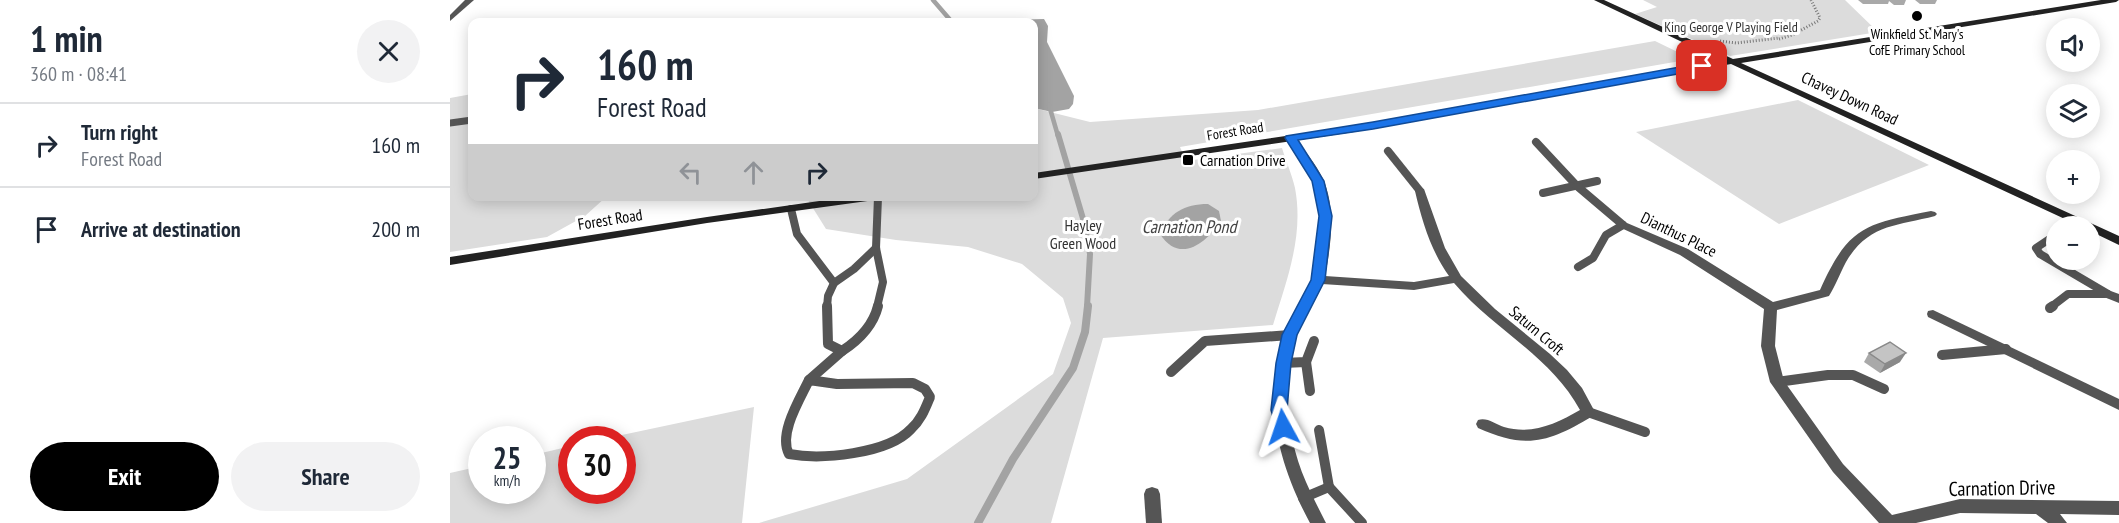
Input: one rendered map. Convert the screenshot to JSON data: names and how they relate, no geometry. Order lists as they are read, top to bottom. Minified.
{"streets":{"main road":["Chavey Down Road","Forest Road"],"street":["Dianthus Place","Saturn Croft","Carnation Drive"]},"crossings":[["Chavey Down Road","Forest Road"]],"water":["Carnation Pond"],"parks":["King George V Playing Field","Hayley Green Wood"],"places":{"other":["Winkfield St. Mary's CofE Primary School"],"transit":["Carnation Drive"]},"page":{"heading":["1 min","360 m · 08:41"],"map_buttons":["+","−"],"turn":["160 m","Forest Road"],"list":[{"name":"Turn right","note":"Forest Road","value":"160 m"},{"name":"Arrive at destination","value":"200 m"}],"speed":"25 km/h","limit":"30","buttons":["Exit","Share"]}}
